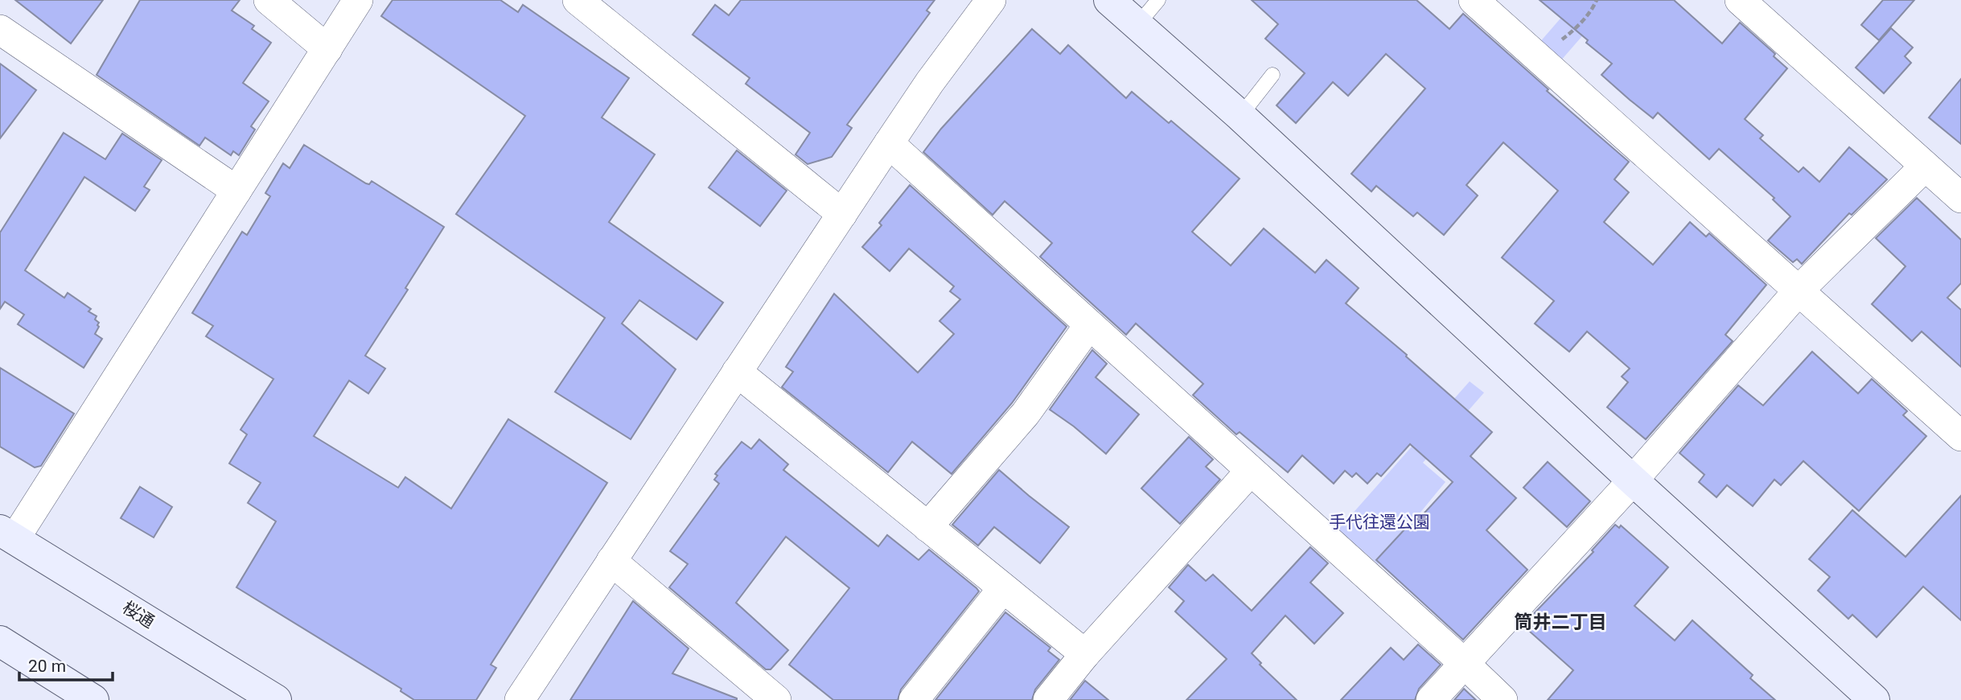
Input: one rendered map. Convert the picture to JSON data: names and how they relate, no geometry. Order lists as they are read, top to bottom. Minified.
{"streets":{"street":["桜通"]},"districts":["筒井二丁目"],"parks":["手代往還公園"],"scale_bar":"20 m"}
